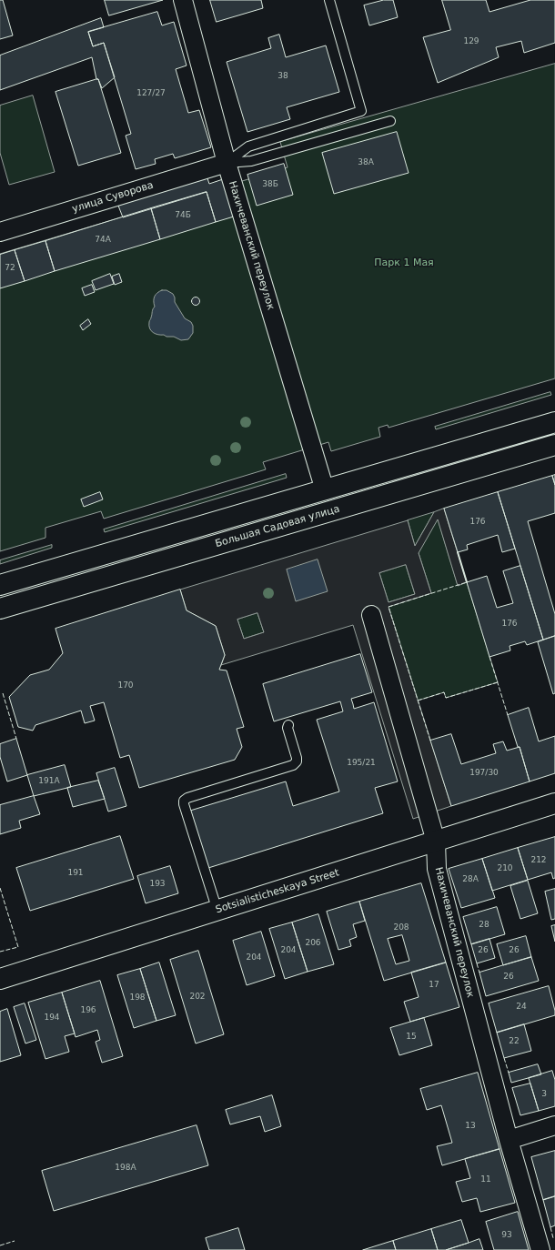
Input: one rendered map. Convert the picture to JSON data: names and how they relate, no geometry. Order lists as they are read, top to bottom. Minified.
{"streets":{"main road":["Большая Садовая улица","Sotsialisticheskaya Street"],"street":["улица Суворова","Нахичеванский переулок"]},"crossings":[["улица Суворова","Нахичеванский переулок"],["Нахичеванский переулок","Sotsialisticheskaya Street"]],"parks":["Парк 1 Мая"],"house_numbers":["129","38","127/27","38А","38Б","74Б","74А","72","176","176","170","195/21","197/30","191А","212","210","191","28А","193","28","208","206","204","26","26","204","26","17","202","198","24","196","194","15","22","3","13","198А","11","93"]}
